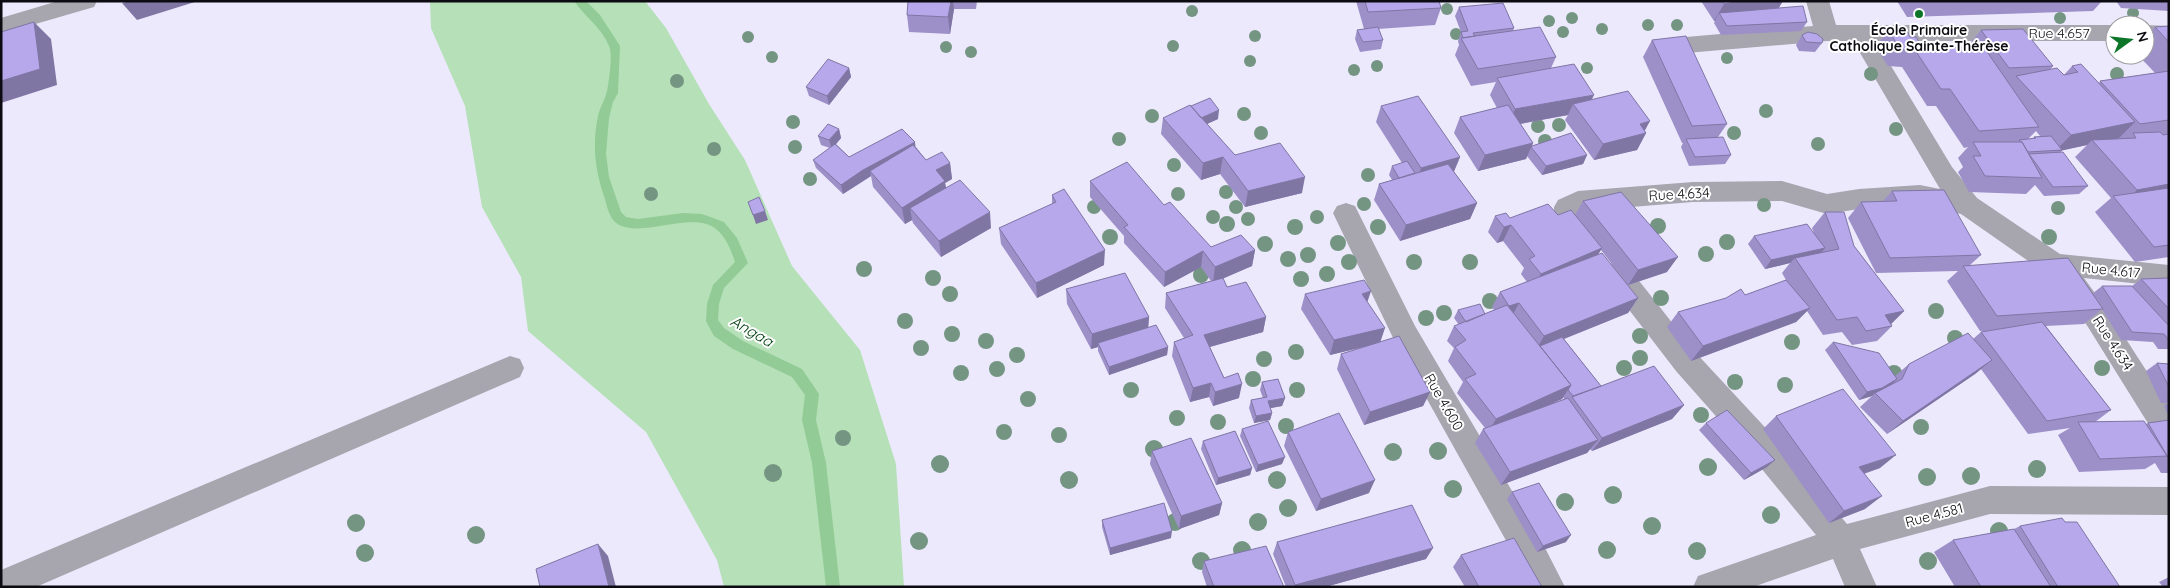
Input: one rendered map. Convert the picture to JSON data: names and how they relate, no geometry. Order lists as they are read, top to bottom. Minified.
{"streets":{"street":["Rue 4.657","Rue 4.634","Rue 4.617","Rue 4.600","Rue 4.581"]},"crossings":[["Rue 4.634","Rue 4.617"],["Rue 4.634","Rue 4.581"]],"water":["Angaa"],"places":["École Primaire Catholique Sainte-Thérèse"],"north":"right"}
